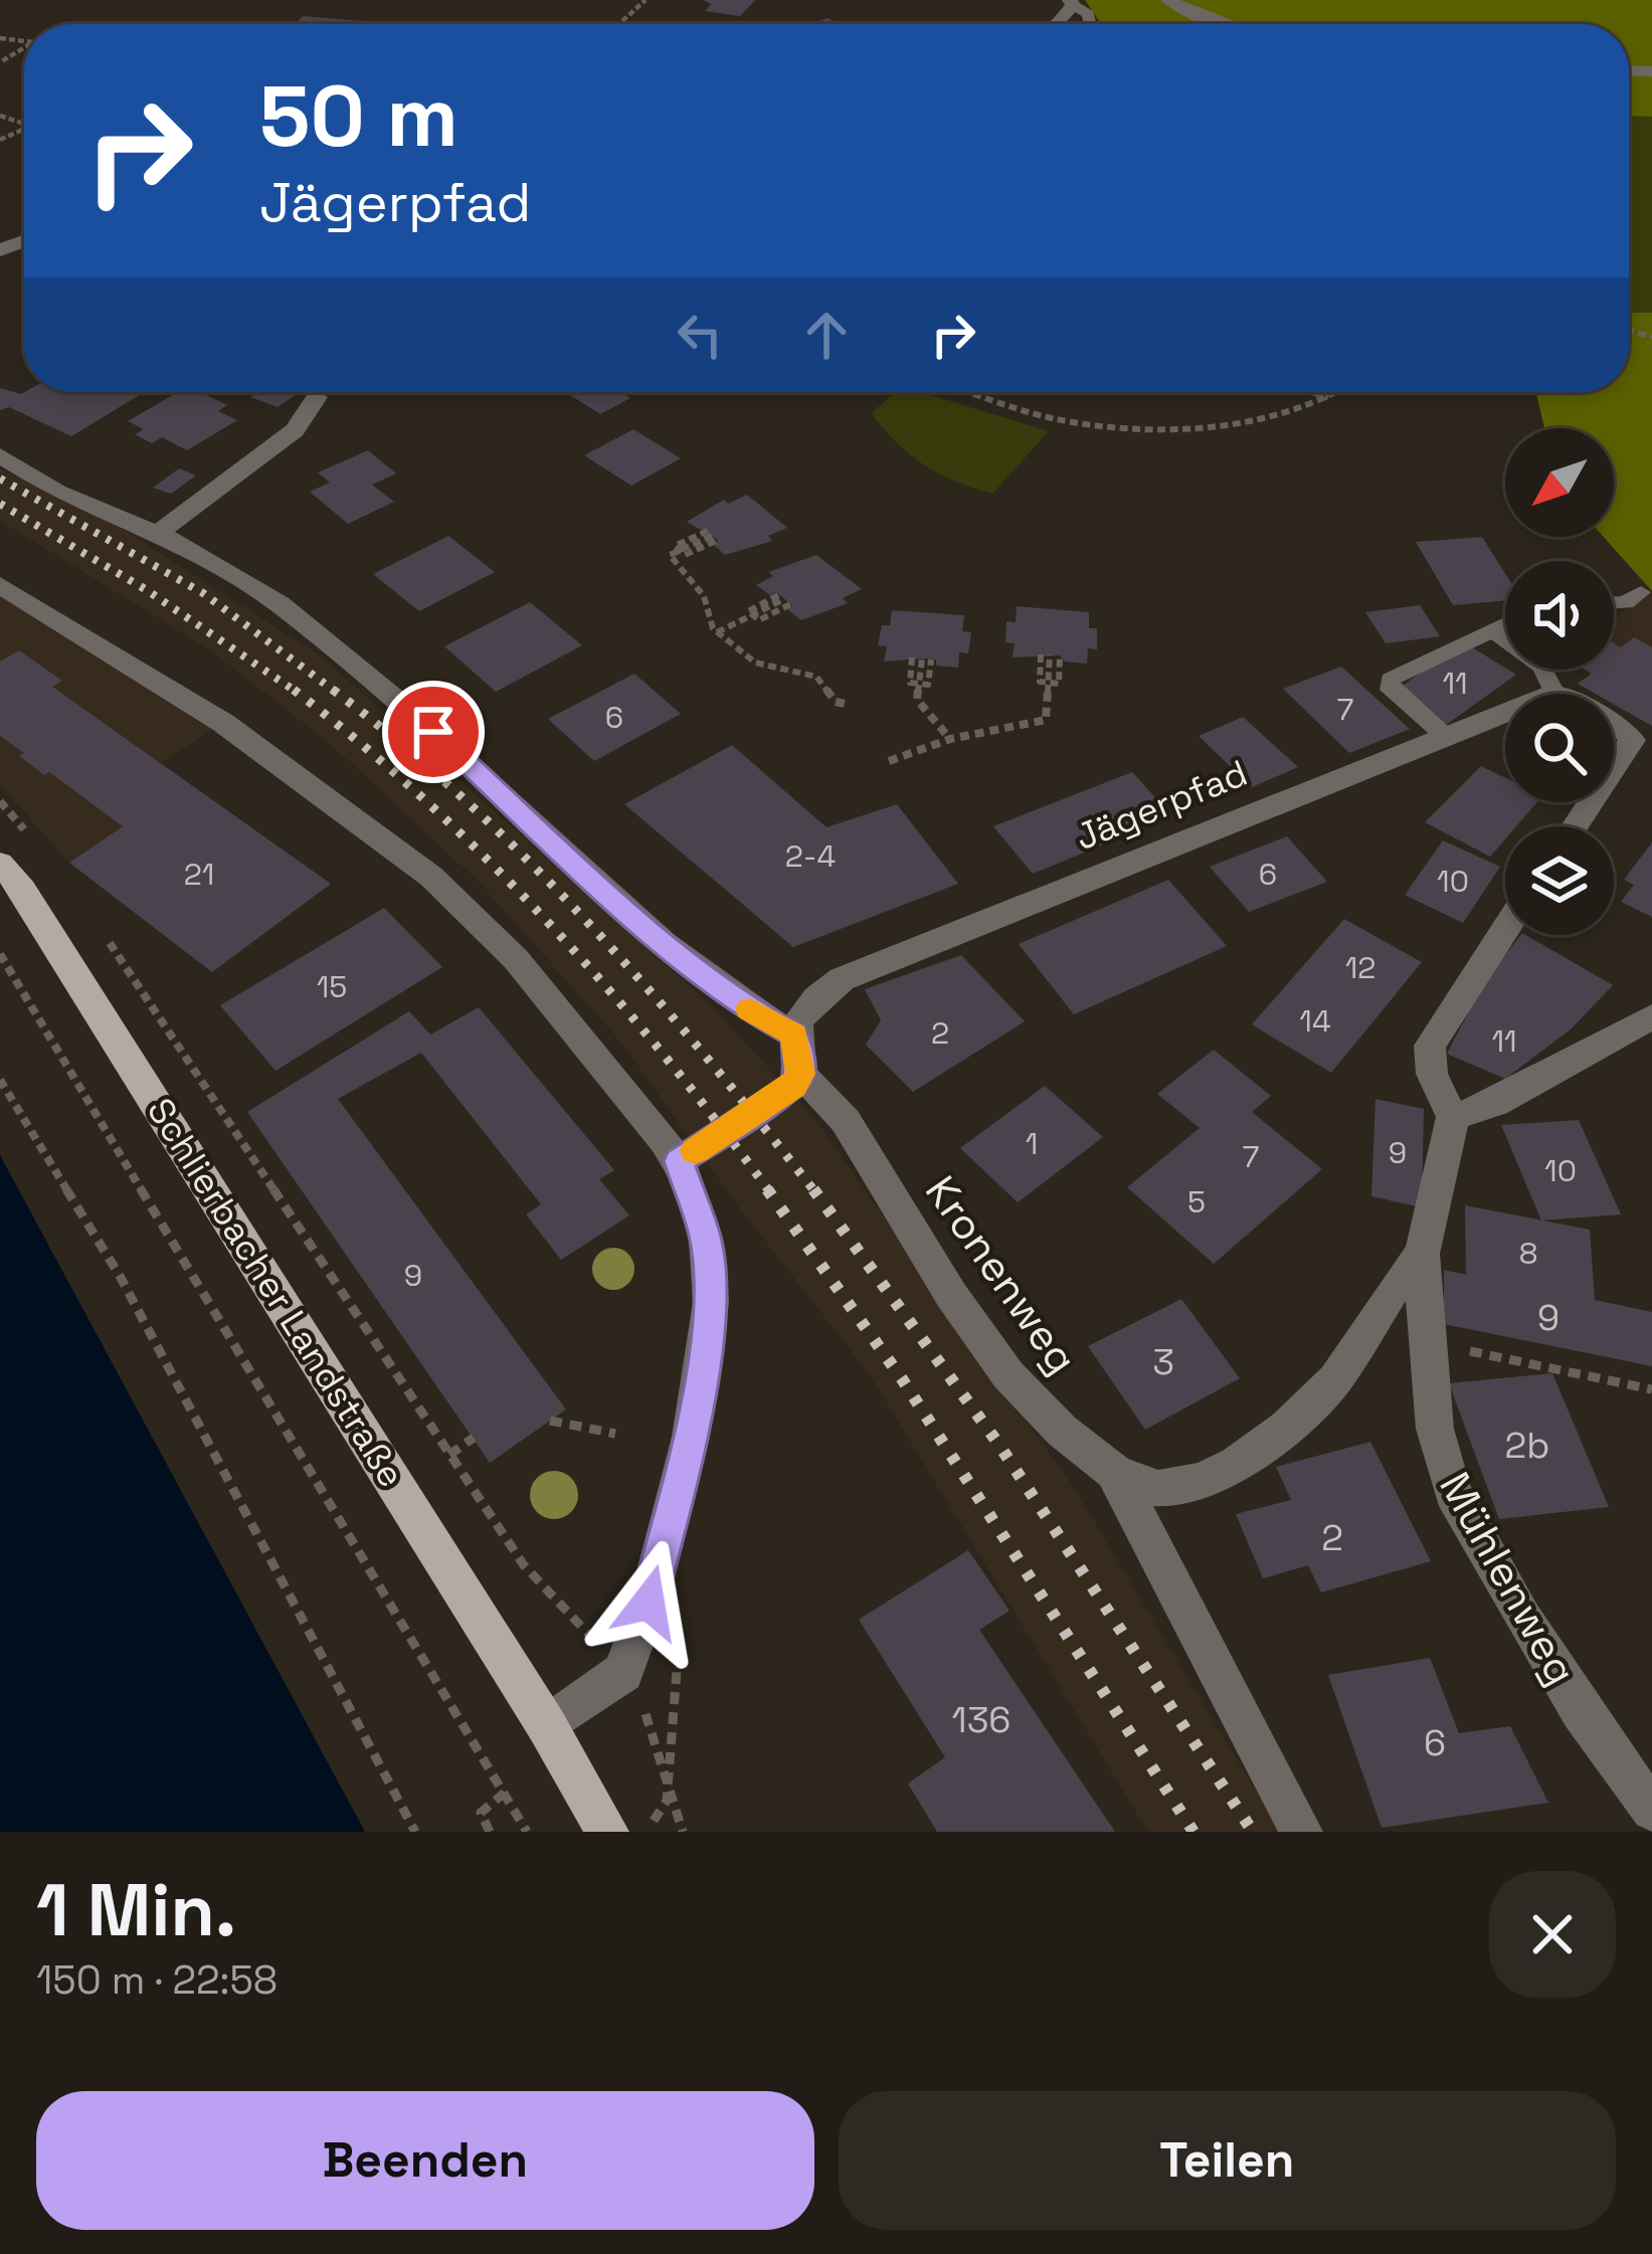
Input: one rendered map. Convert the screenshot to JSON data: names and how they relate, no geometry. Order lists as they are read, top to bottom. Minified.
{"streets":{"main road":["Schlierbacher Landstraße"],"street":["Jägerpfad","Kronenweg","Mühlenweg"]},"crossings":[["Kronenweg","Mühlenweg"]],"house_numbers":["11","7","6","2-4","21","6","10","12","15","14","2","11","1","9","7","10","5","8","9","9","3","2b","2","136","6"],"north":"bottom left","page":{"turn":["50 m","Jägerpfad"],"heading":["1 Min.","150 m · 22:58"],"buttons":["Beenden","Teilen"]}}
